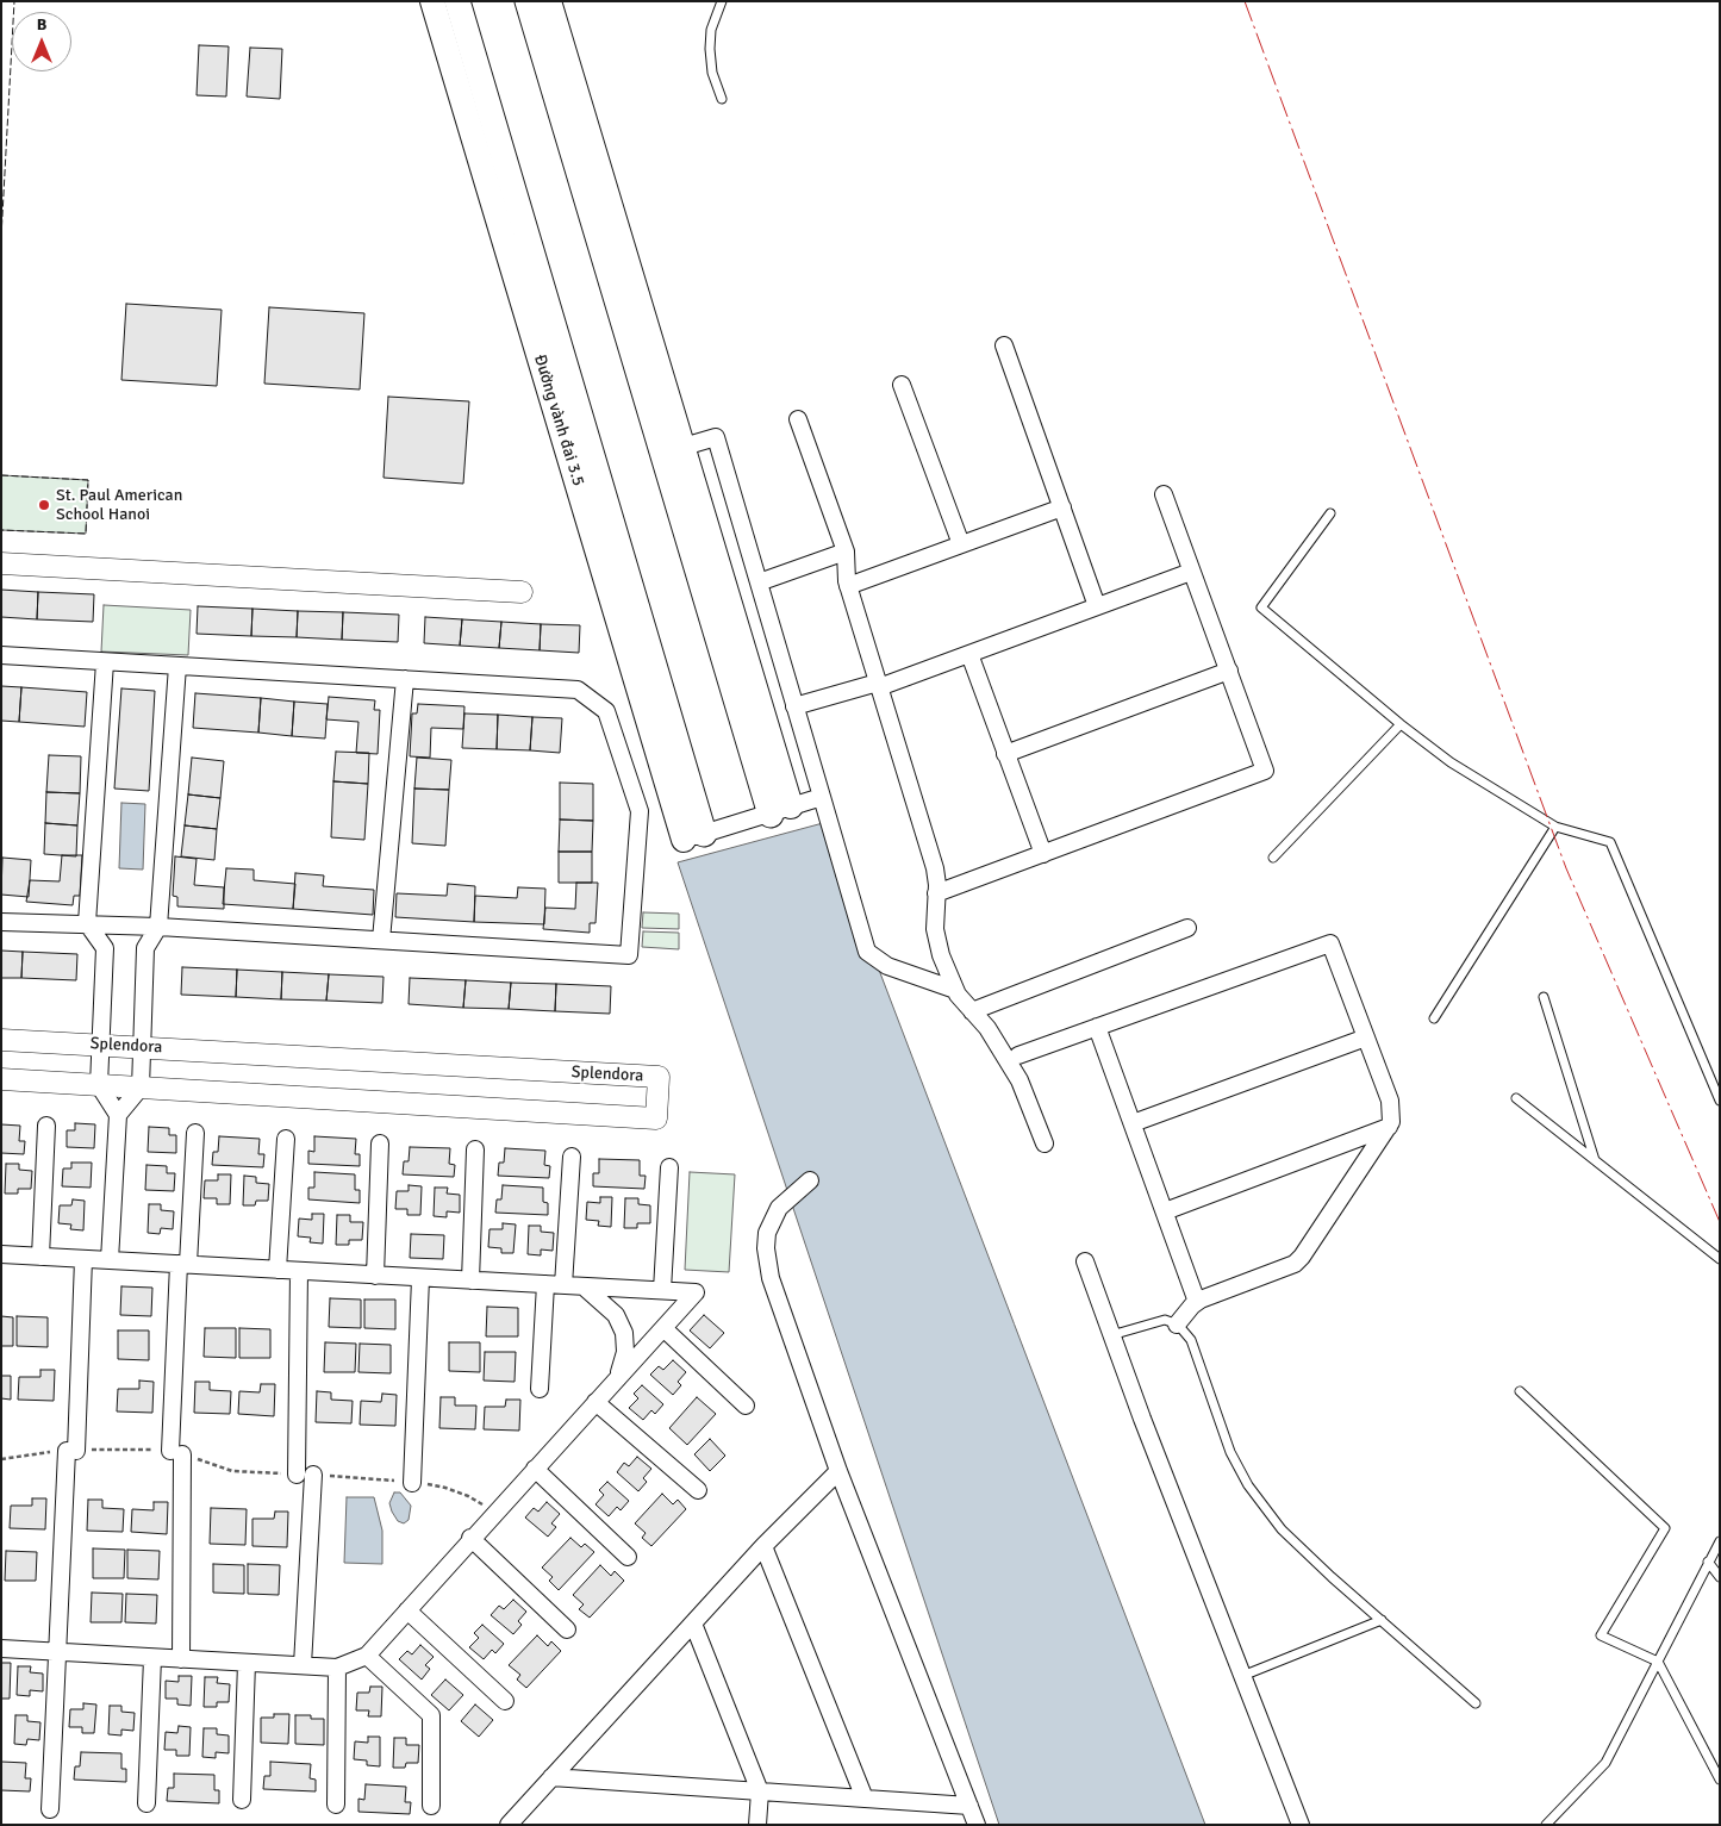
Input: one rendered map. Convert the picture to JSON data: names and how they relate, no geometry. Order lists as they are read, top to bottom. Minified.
{"streets":{"main road":["Đường vành đai 3.5"],"street":["Splendora"]},"places":["St. Paul American School Hanoi"],"north":"top"}
